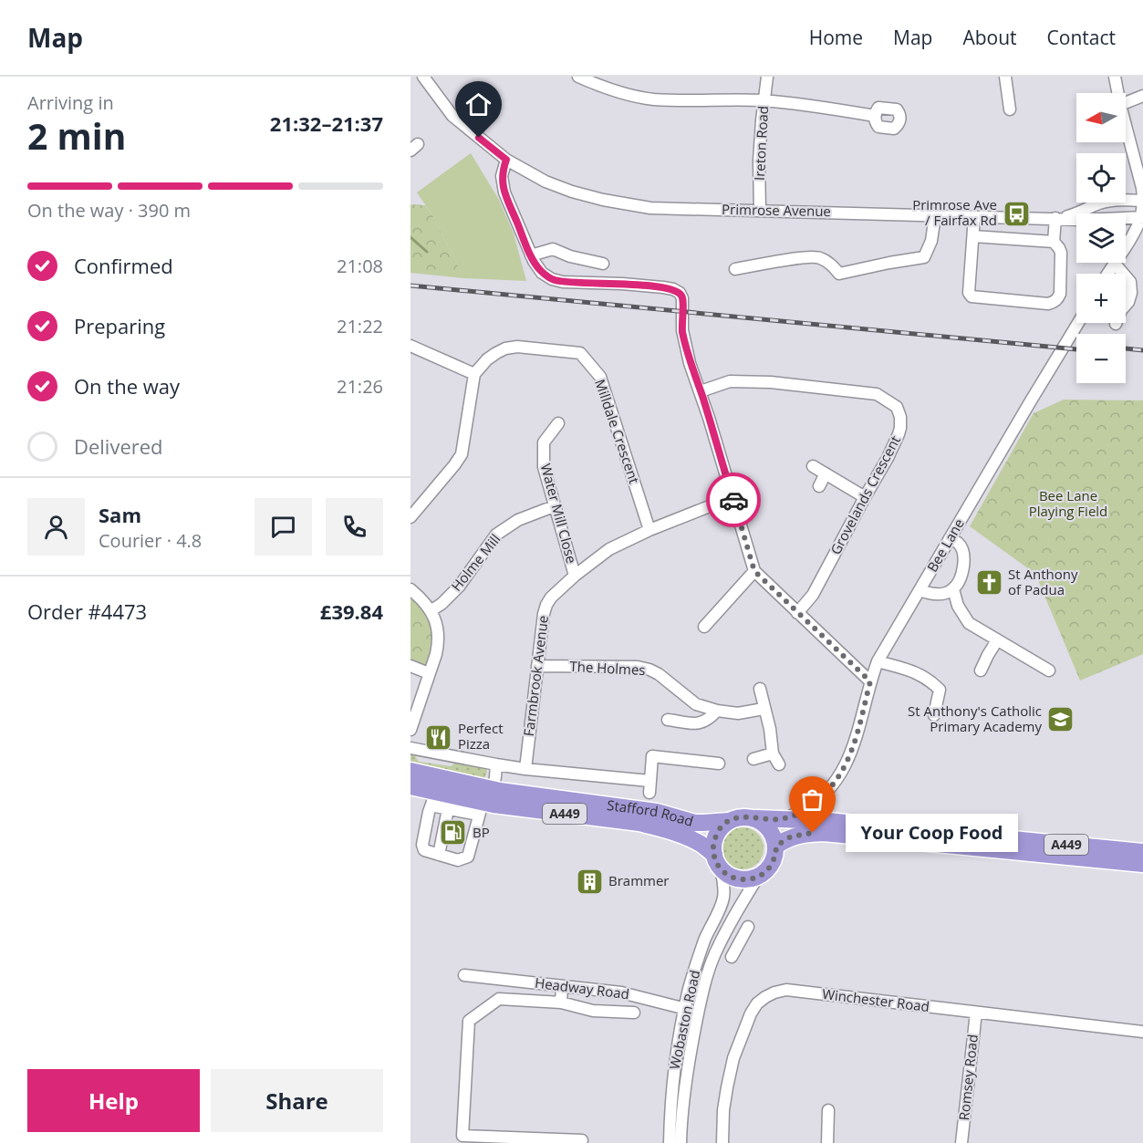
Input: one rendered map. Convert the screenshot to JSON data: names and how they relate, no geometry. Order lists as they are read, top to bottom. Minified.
{"streets":{"highway":["A449","Stafford Road"],"street":["Ireton Road","Primrose Avenue","Milldale Crescent","Grovelands Crescent","Water Mill Close","Bee Lane","Holme Mill","The Holmes","Farmbrook Avenue","Headway Road","Winchester Road","Wobaston Road","Romsey Road"]},"crossings":[["Ireton Road","Primrose Avenue"],["Milldale Crescent","Farmbrook Avenue"],["Water Mill Close","Holme Mill"],["Water Mill Close","Farmbrook Avenue"],["Bee Lane","A449"],["The Holmes","Farmbrook Avenue"],["Farmbrook Avenue","Stafford Road"],["A449","Stafford Road"],["A449","Wobaston Road"],["Stafford Road","Wobaston Road"],["Headway Road","Wobaston Road"],["Winchester Road","Romsey Road"]],"parks":["Bee Lane Playing Field"],"places":{"bus stop":["Primrose Ave / Fairfax Rd"],"church":["St Anthony of Padua"],"school or university":["St Anthony's Catholic Primary Academy"],"restaurant":["Perfect Pizza"],"fuel station":["BP"],"other":["Your Coop Food"],"building":["Brammer"]},"north":"left","page":{"header":"Map","nav":["Home","Map","About","Contact"],"heading":["2 min","Arriving in","21:32–21:37"],"panel":["Sam","Courier · 4.8","Order #4473","£39.84"],"map_buttons":["+","−"],"bar":"On the way · 390 m","list":[["Confirmed","21:08"],["Preparing","21:22"],["On the way","21:26"],"Delivered"],"bubble":"Your Coop Food","buttons":["Help","Share"]}}
